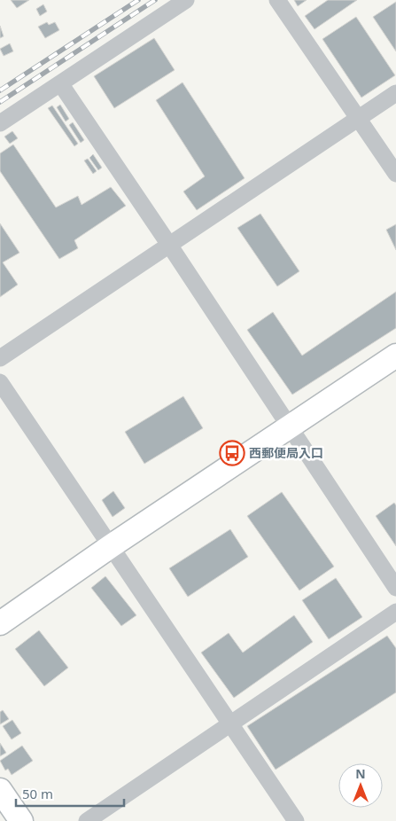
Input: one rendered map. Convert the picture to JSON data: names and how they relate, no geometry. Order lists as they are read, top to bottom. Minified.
{"places":{"bus stop":["西郵便局入口"]},"scale_bar":"50 m","north":"top"}
